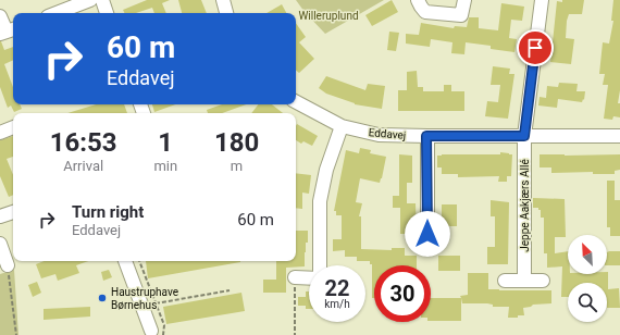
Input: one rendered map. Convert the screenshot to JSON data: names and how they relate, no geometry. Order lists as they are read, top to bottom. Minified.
{"streets":{"street":["Eddavej","Jeppe Aakjærs Allé"]},"crossings":[["Eddavej","Jeppe Aakjærs Allé"]],"parks":["Willeruplund"],"places":["Haustruphave Børnehus"],"north":"top left","page":{"turn":["60 m","Eddavej"],"eta":["16:53","Arrival","1","min","180","m"],"list":[{"name":"Turn right","note":"Eddavej","value":"60 m"}],"speed":"22 km/h","limit":"30"}}
